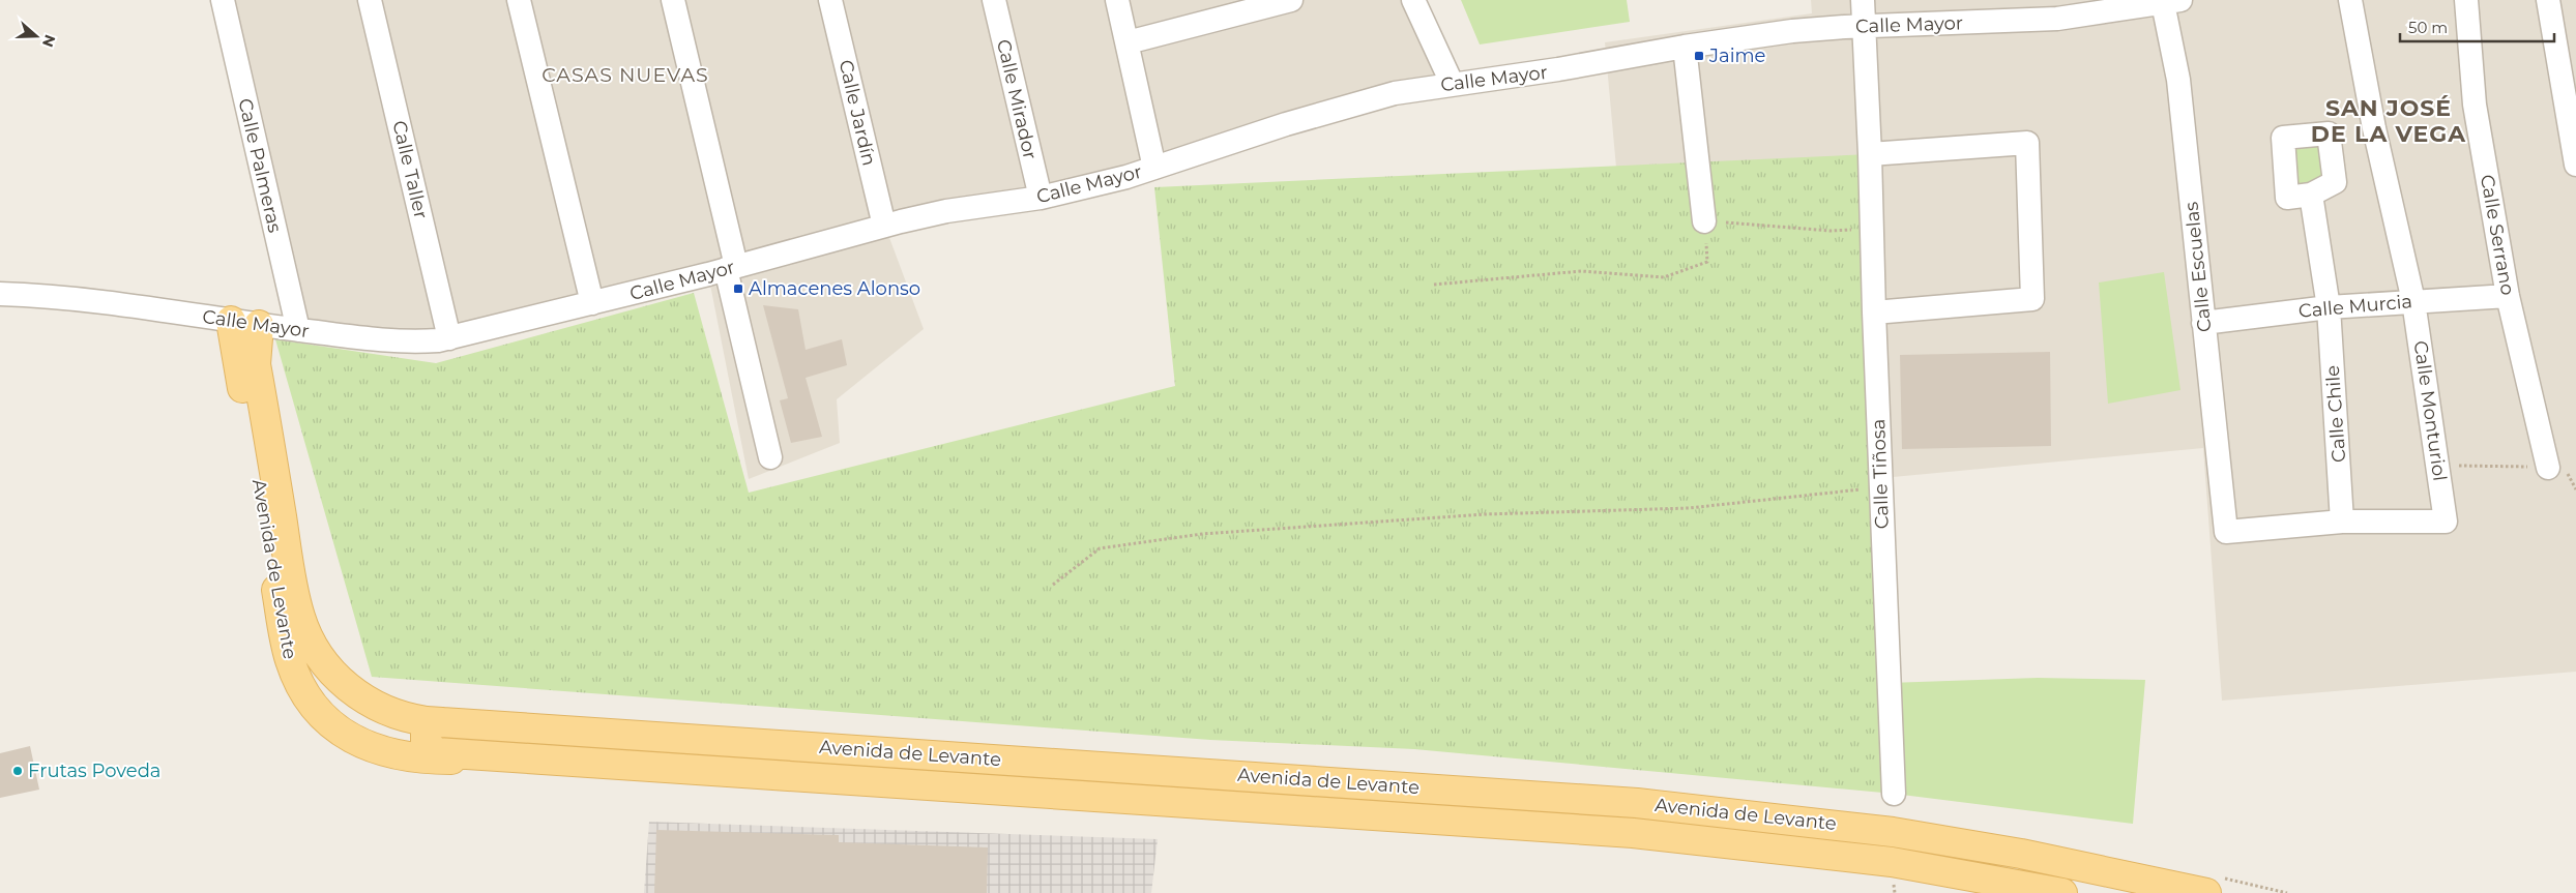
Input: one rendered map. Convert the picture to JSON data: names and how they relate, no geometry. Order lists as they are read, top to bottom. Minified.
{"streets":{"main road":["Avenida de Levante"],"street":["Calle Mayor","Calle Mirador","Calle Jardín","Calle Palmeras","Calle Taller","Calle Serrano","Calle Escuelas","Calle Murcia","Calle Monturiol","Calle Chile","Calle Tiñosa"]},"crossings":[["Calle Mayor","Calle Mirador"],["Calle Mayor","Calle Jardín"],["Calle Mayor","Calle Palmeras"],["Calle Mayor","Calle Taller"],["Calle Mayor","Calle Escuelas"],["Calle Mayor","Calle Tiñosa"],["Calle Mayor","Avenida de Levante"],["Calle Serrano","Calle Murcia"],["Calle Escuelas","Calle Murcia"],["Calle Escuelas","Calle Monturiol"],["Calle Escuelas","Calle Chile"],["Calle Murcia","Calle Monturiol"],["Calle Murcia","Calle Chile"],["Calle Monturiol","Calle Chile"]],"districts":["CASAS NUEVAS","SAN JOSÉ DE LA VEGA"],"places":{"transit":["Jaime","Almacenes Alonso"],"other":["Frutas Poveda"]},"scale_bar":"50 m","north":"right"}
